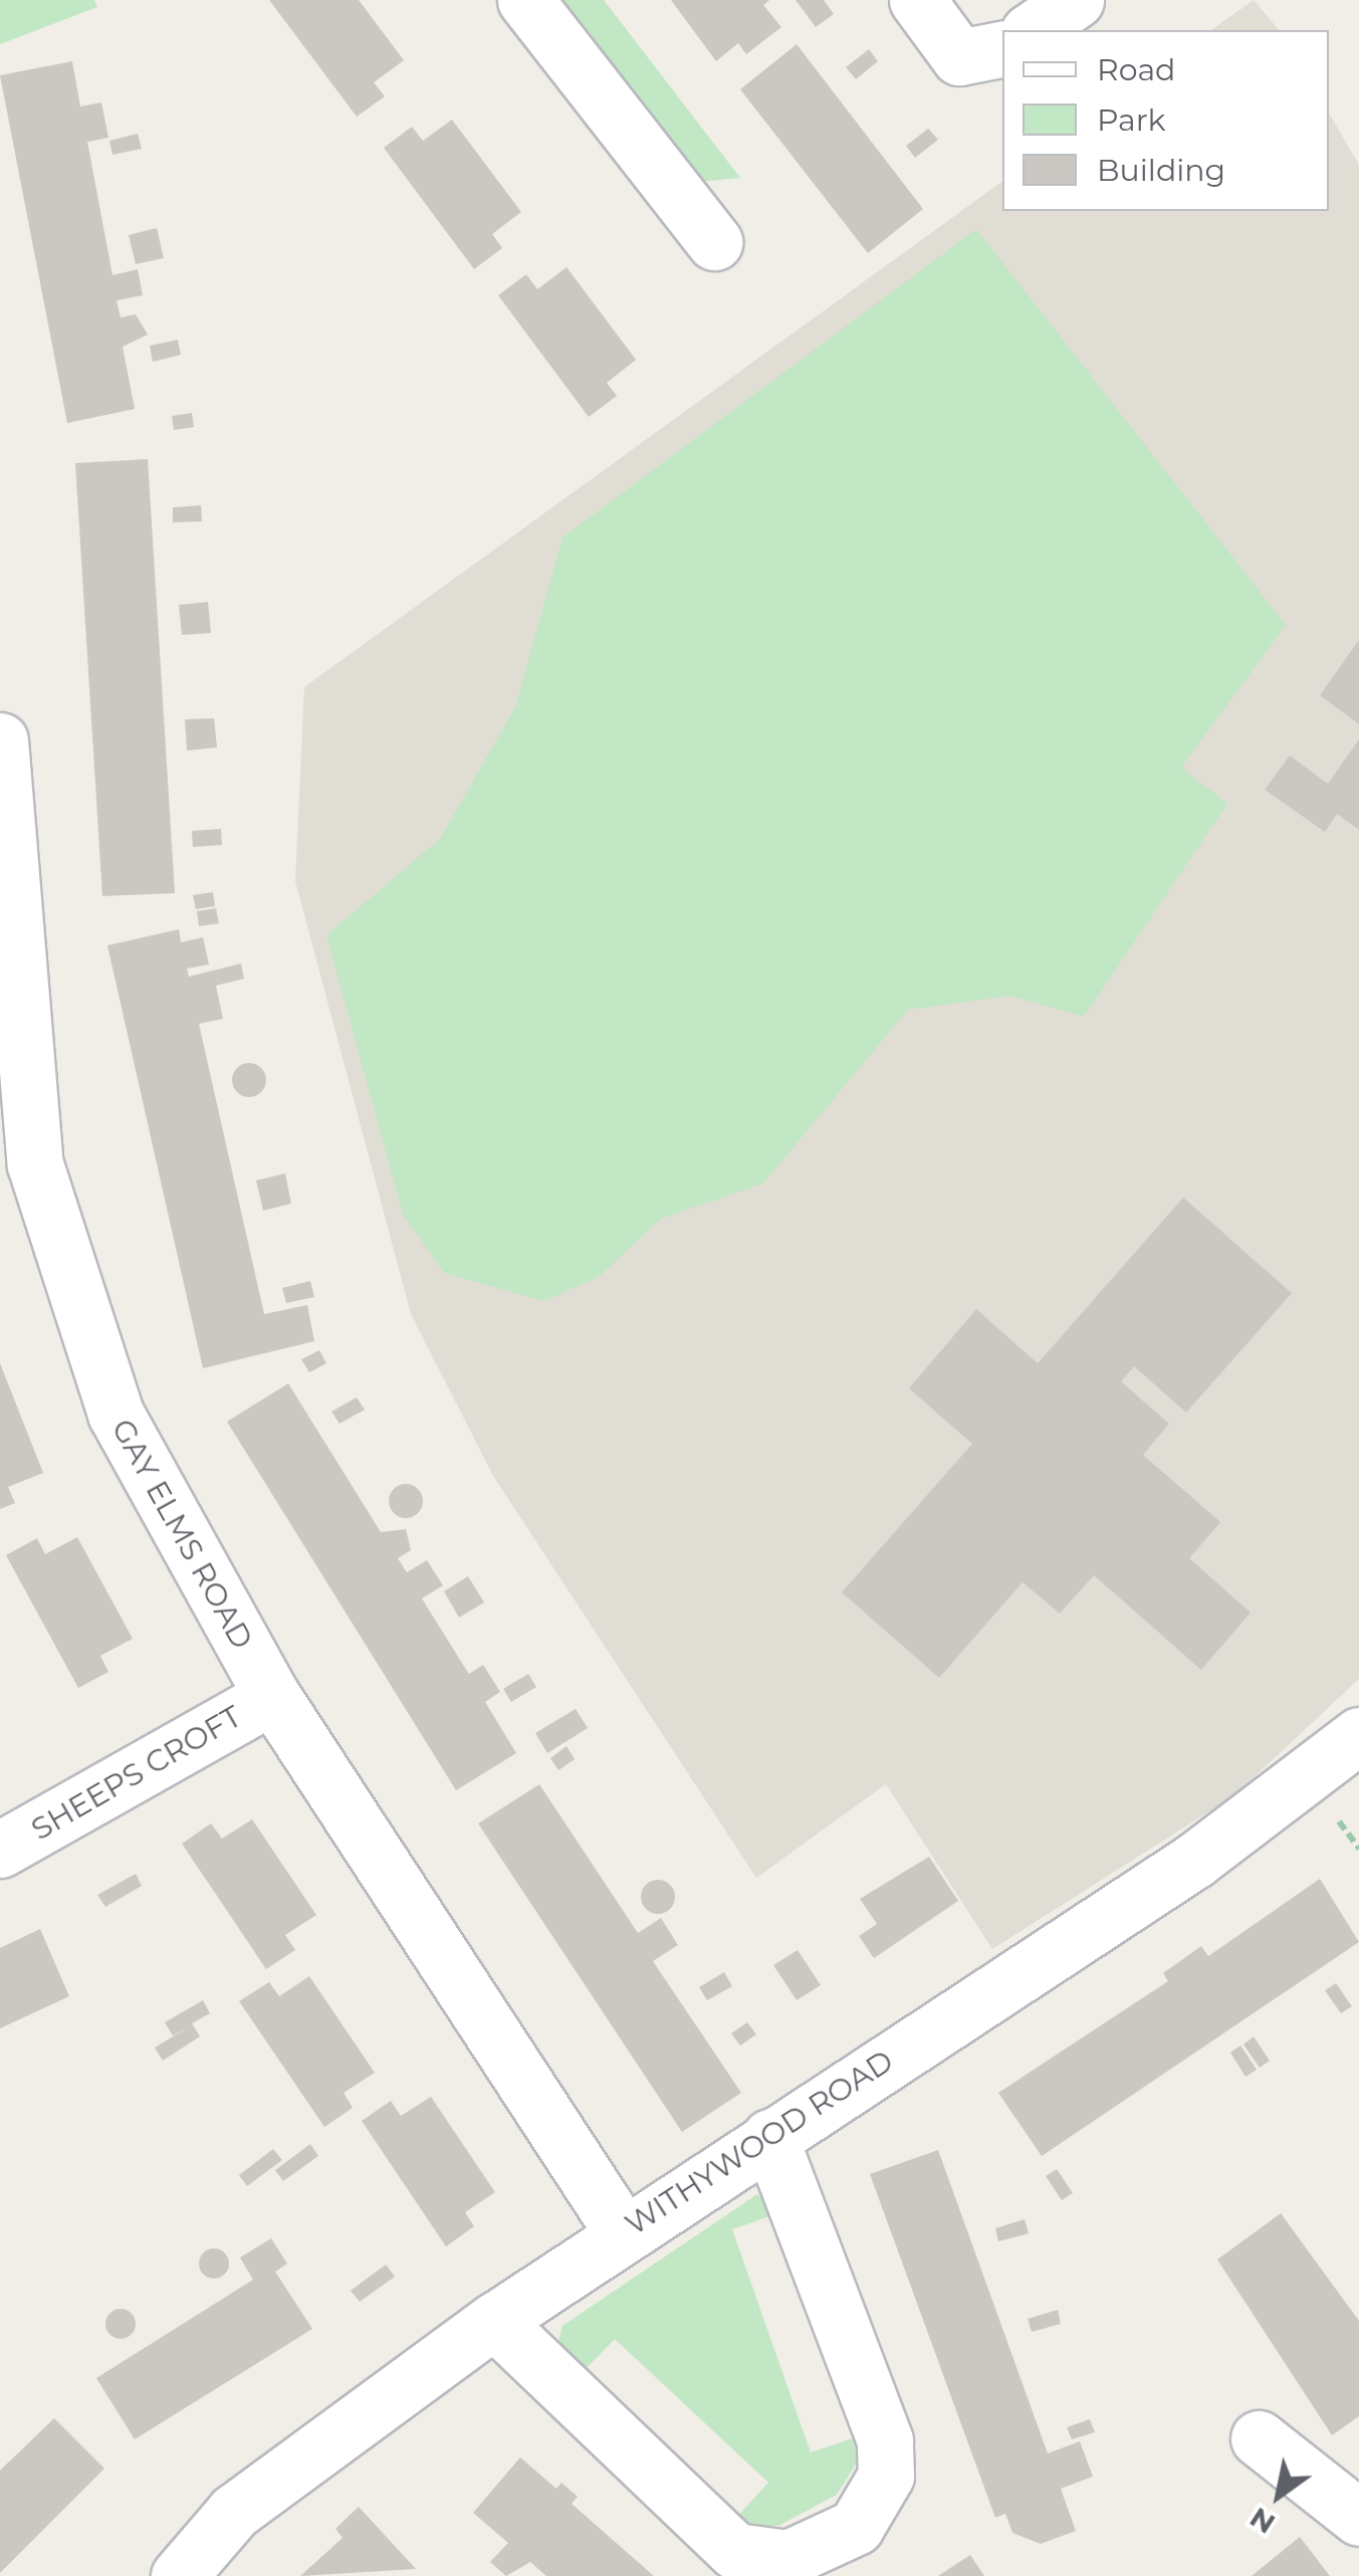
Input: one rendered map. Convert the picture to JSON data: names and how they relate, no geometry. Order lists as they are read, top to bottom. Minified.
{"streets":{"street":["GAY ELMS ROAD","SHEEPS CROFT","WITHYWOOD ROAD"]},"crossings":[["GAY ELMS ROAD","SHEEPS CROFT"],["GAY ELMS ROAD","WITHYWOOD ROAD"]],"legend":["Road","Park","Building"],"north":"bottom left"}
